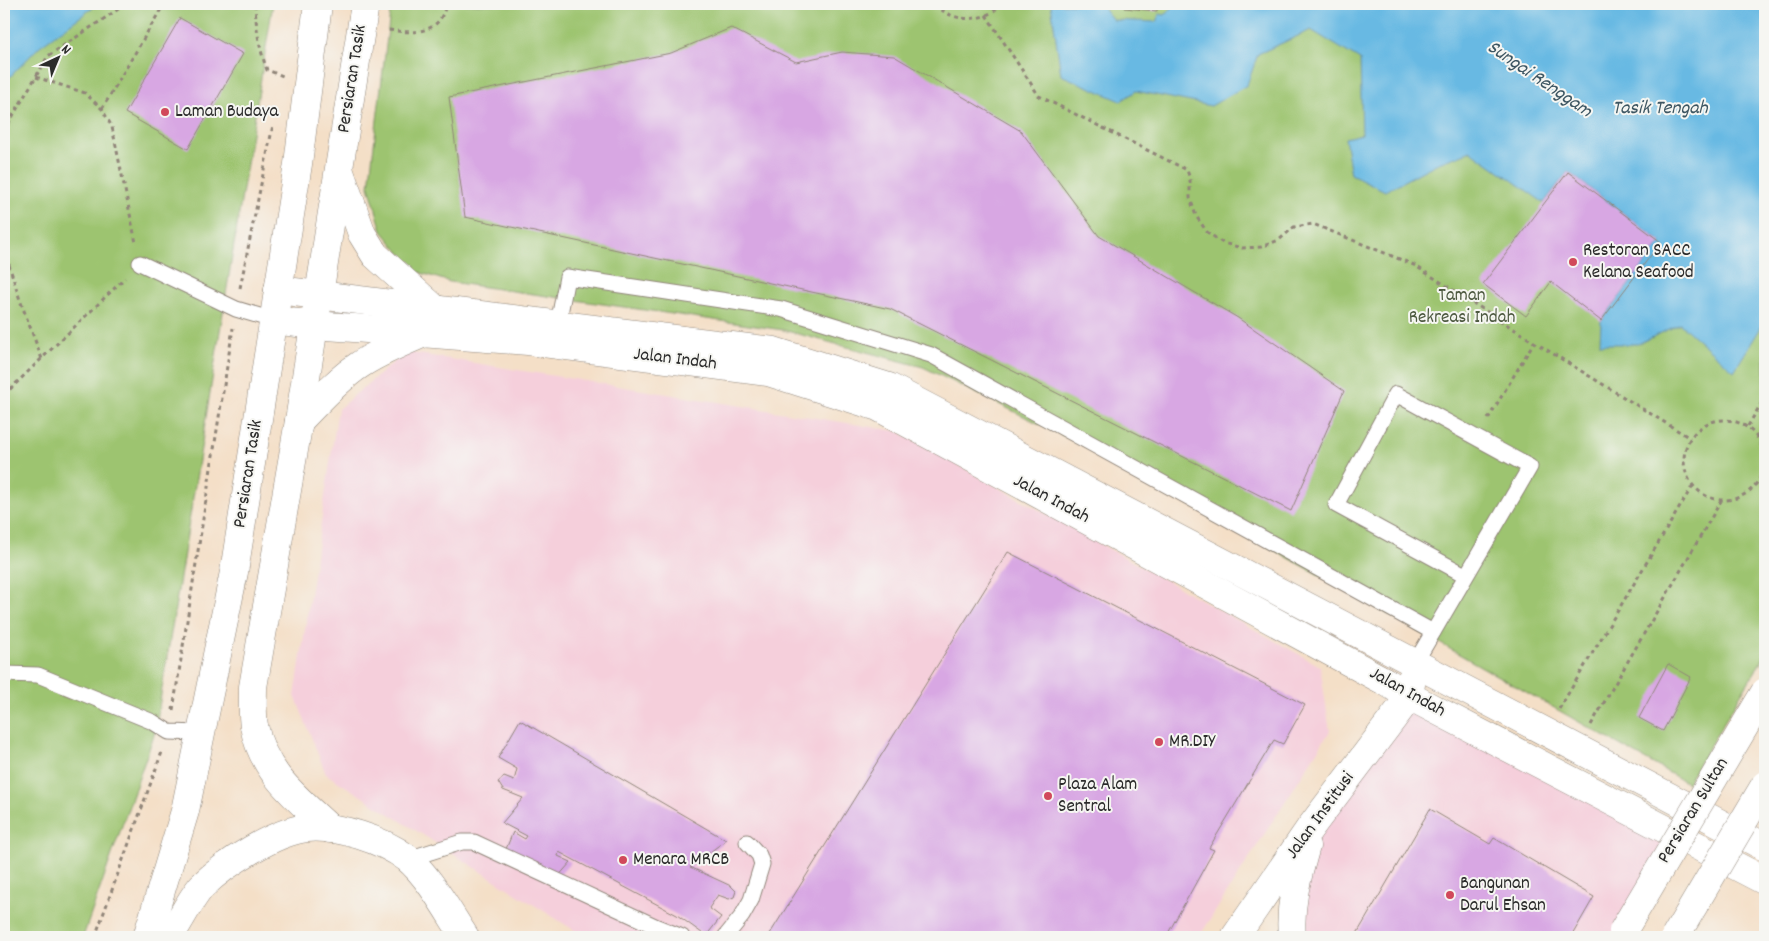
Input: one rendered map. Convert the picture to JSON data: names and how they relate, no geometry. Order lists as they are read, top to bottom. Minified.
{"streets":{"street":["Persiaran Tasik","Jalan Indah","Persiaran Sultan","Jalan Institusi"]},"crossings":[["Persiaran Tasik","Jalan Indah"],["Jalan Indah","Jalan Institusi"]],"water":["Sungai Renggam","Tasik Tengah"],"parks":["Taman Rekreasi Indah"],"places":["Laman Budaya","Restoran SACC Kelana Seafood","MR.DIY","Plaza Alam Sentral","Menara MRCB","Bangunan Darul Ehsan"],"north":"top right"}
